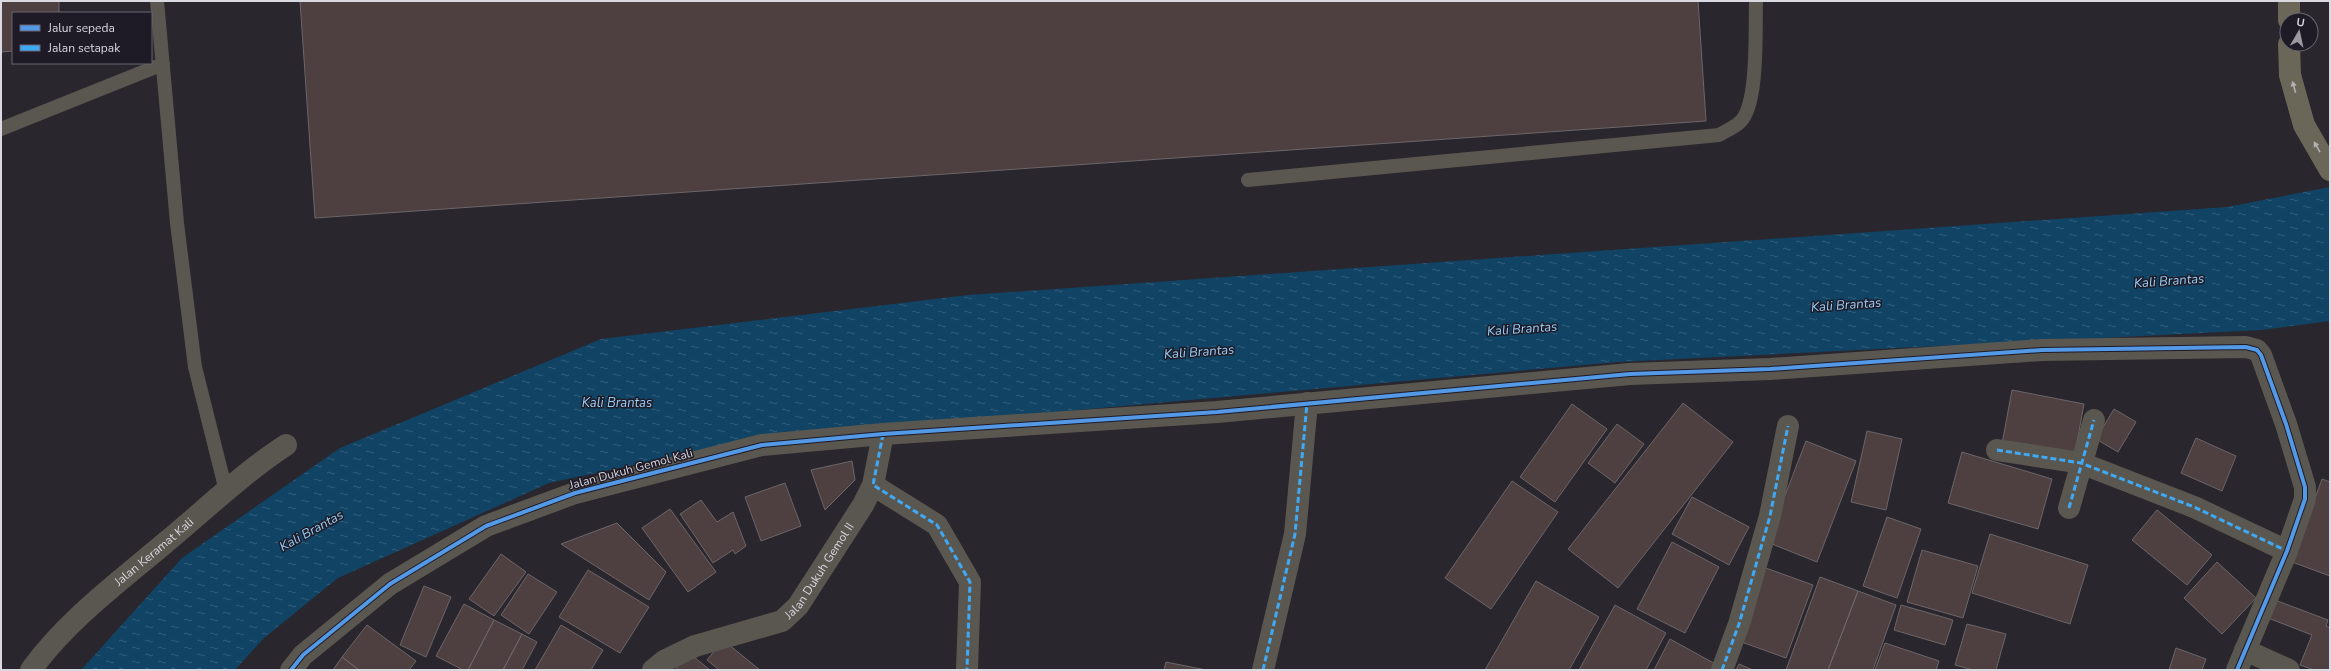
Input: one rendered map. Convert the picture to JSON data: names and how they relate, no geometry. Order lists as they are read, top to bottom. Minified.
{"streets":{"street":["Jalan Dukuh Gemol Kali","Jalan Keramat Kali","Jalan Dukuh Gemol II"]},"crossings":[["Jalan Dukuh Gemol Kali","Jalan Dukuh Gemol II"]],"water":["Kali Brantas"],"legend":["Jalur sepeda","Jalan setapak"],"north":"top"}
